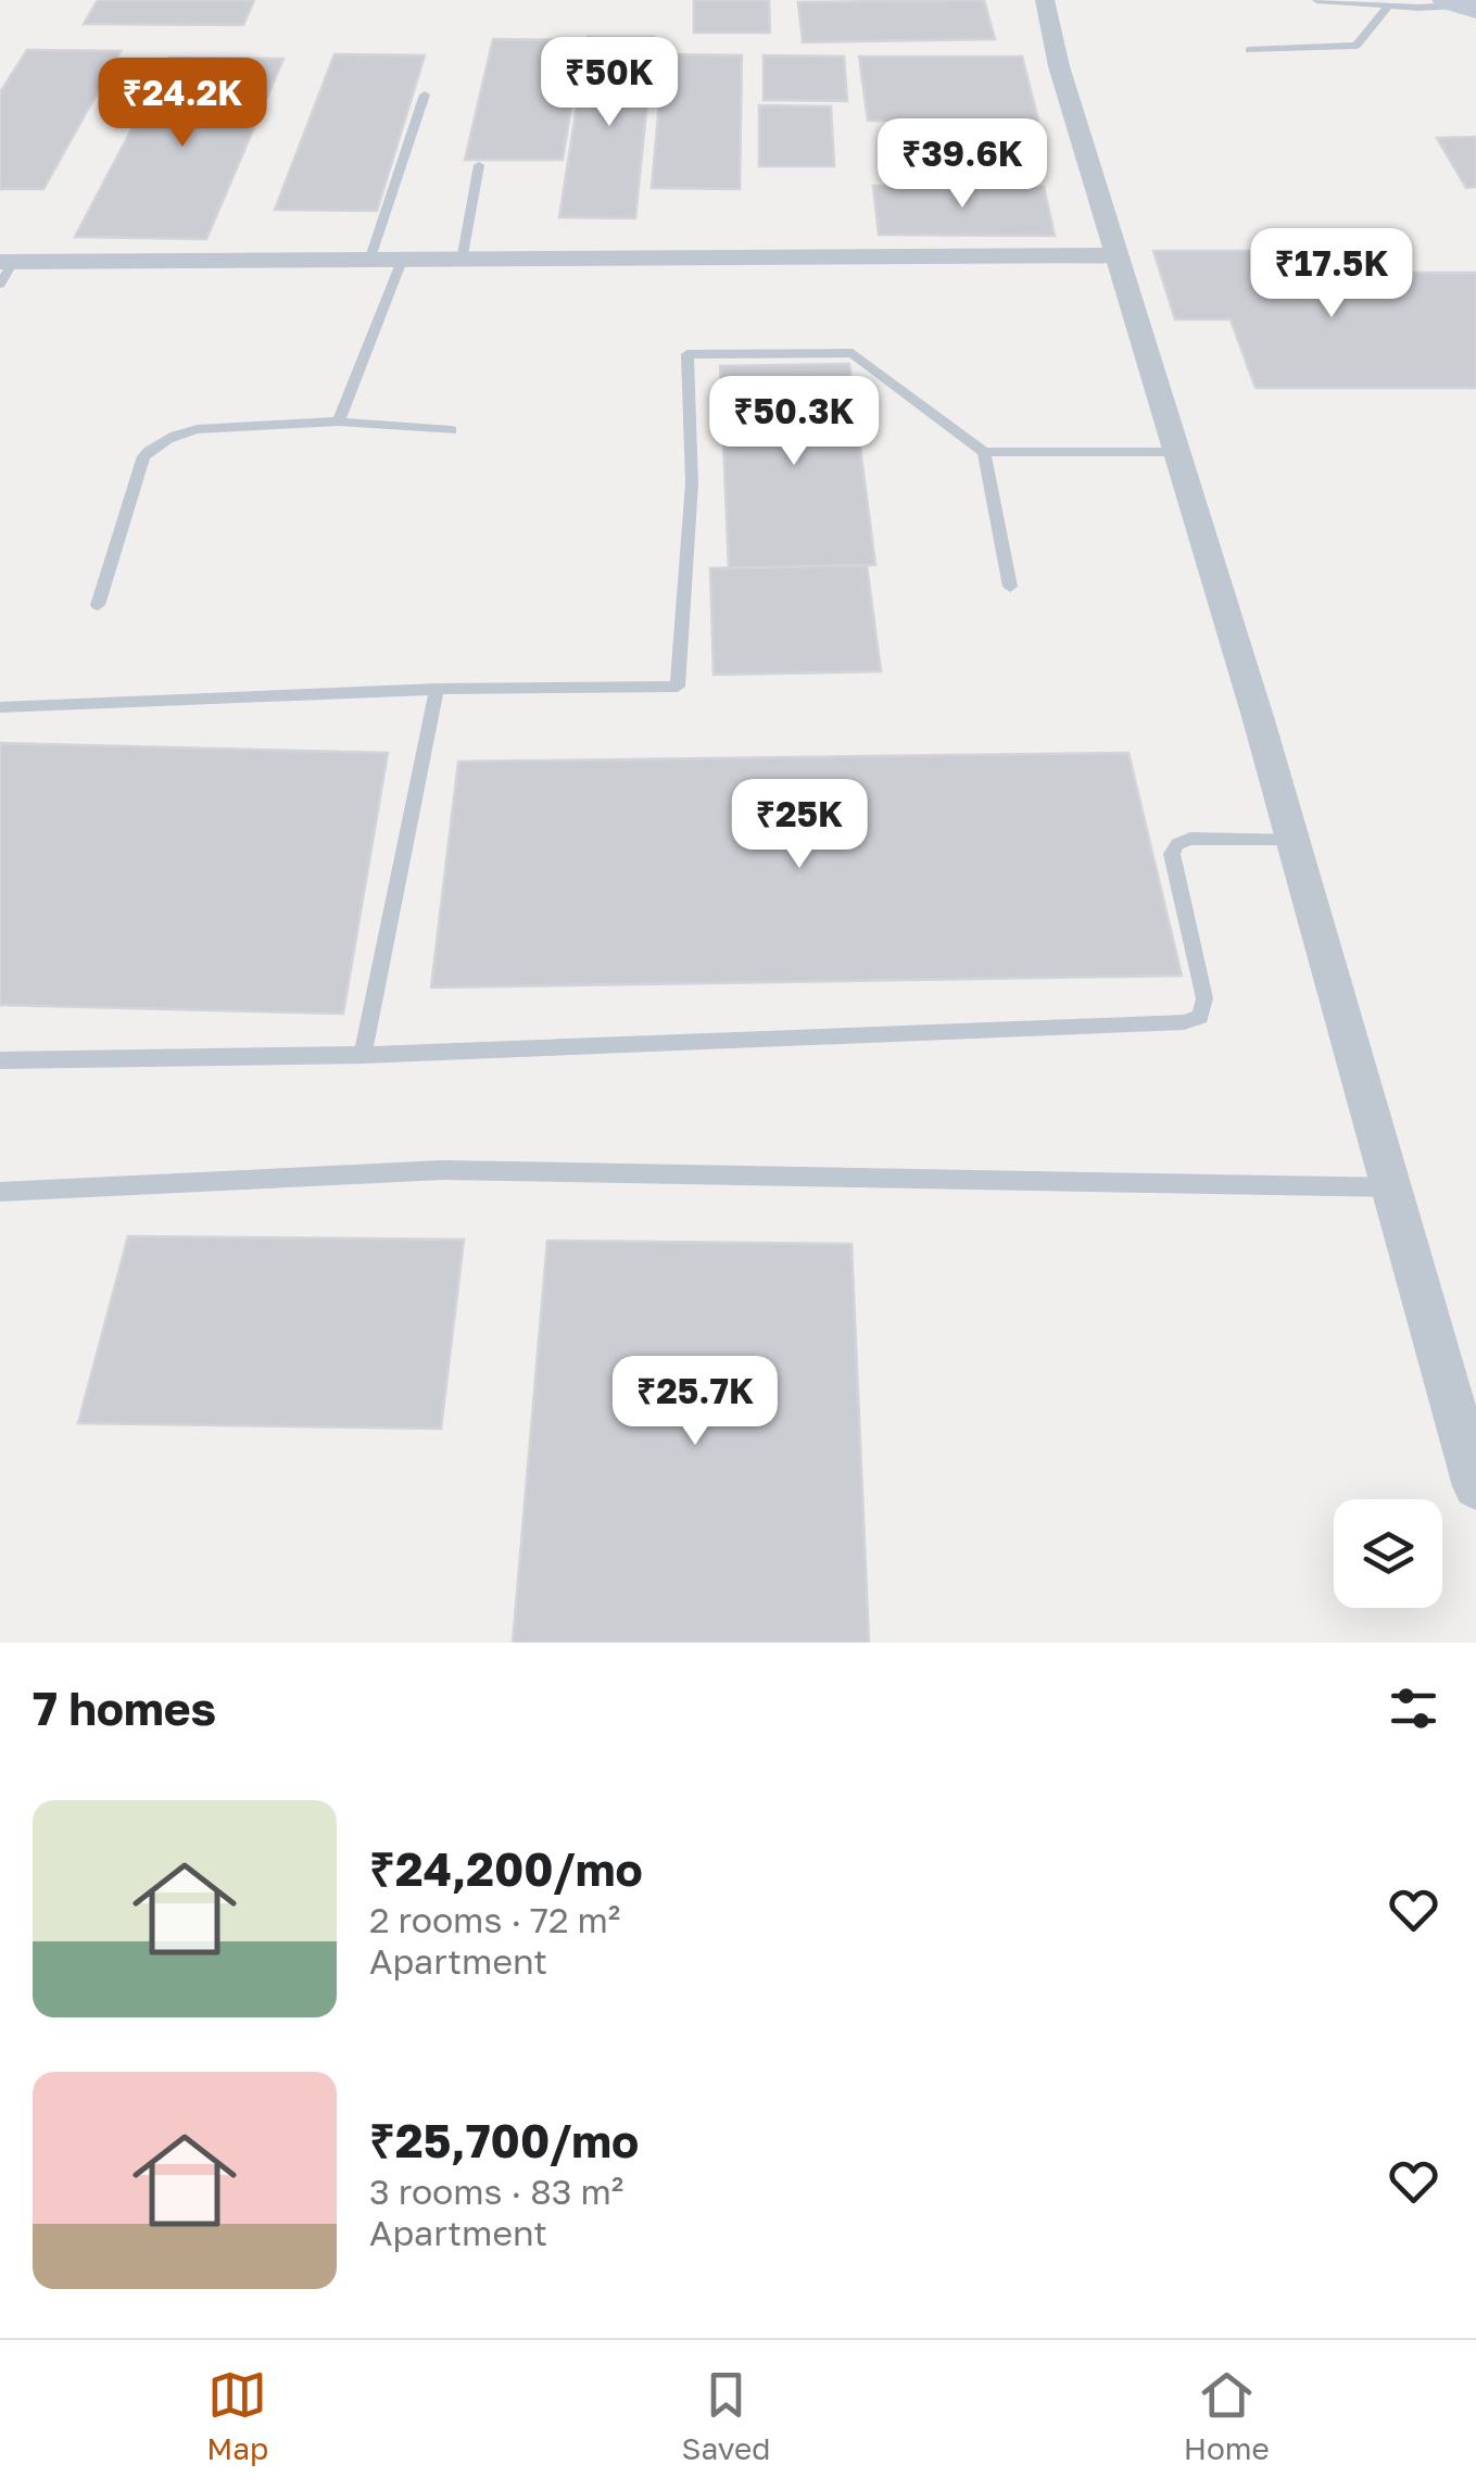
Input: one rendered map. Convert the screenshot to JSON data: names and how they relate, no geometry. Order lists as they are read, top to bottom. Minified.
{"page":{"price":["₹50K","₹24.2K","₹39.6K","₹17.5K","₹50.3K","₹25K","₹25.7K"],"heading":"7 homes","list":[{"name":"₹24,200/mo","note":"2 rooms · 72 m² · Apartment"},{"name":"₹25,700/mo","note":"3 rooms · 83 m² · Apartment"}],"tabs":["Map","Saved","Home"]}}
